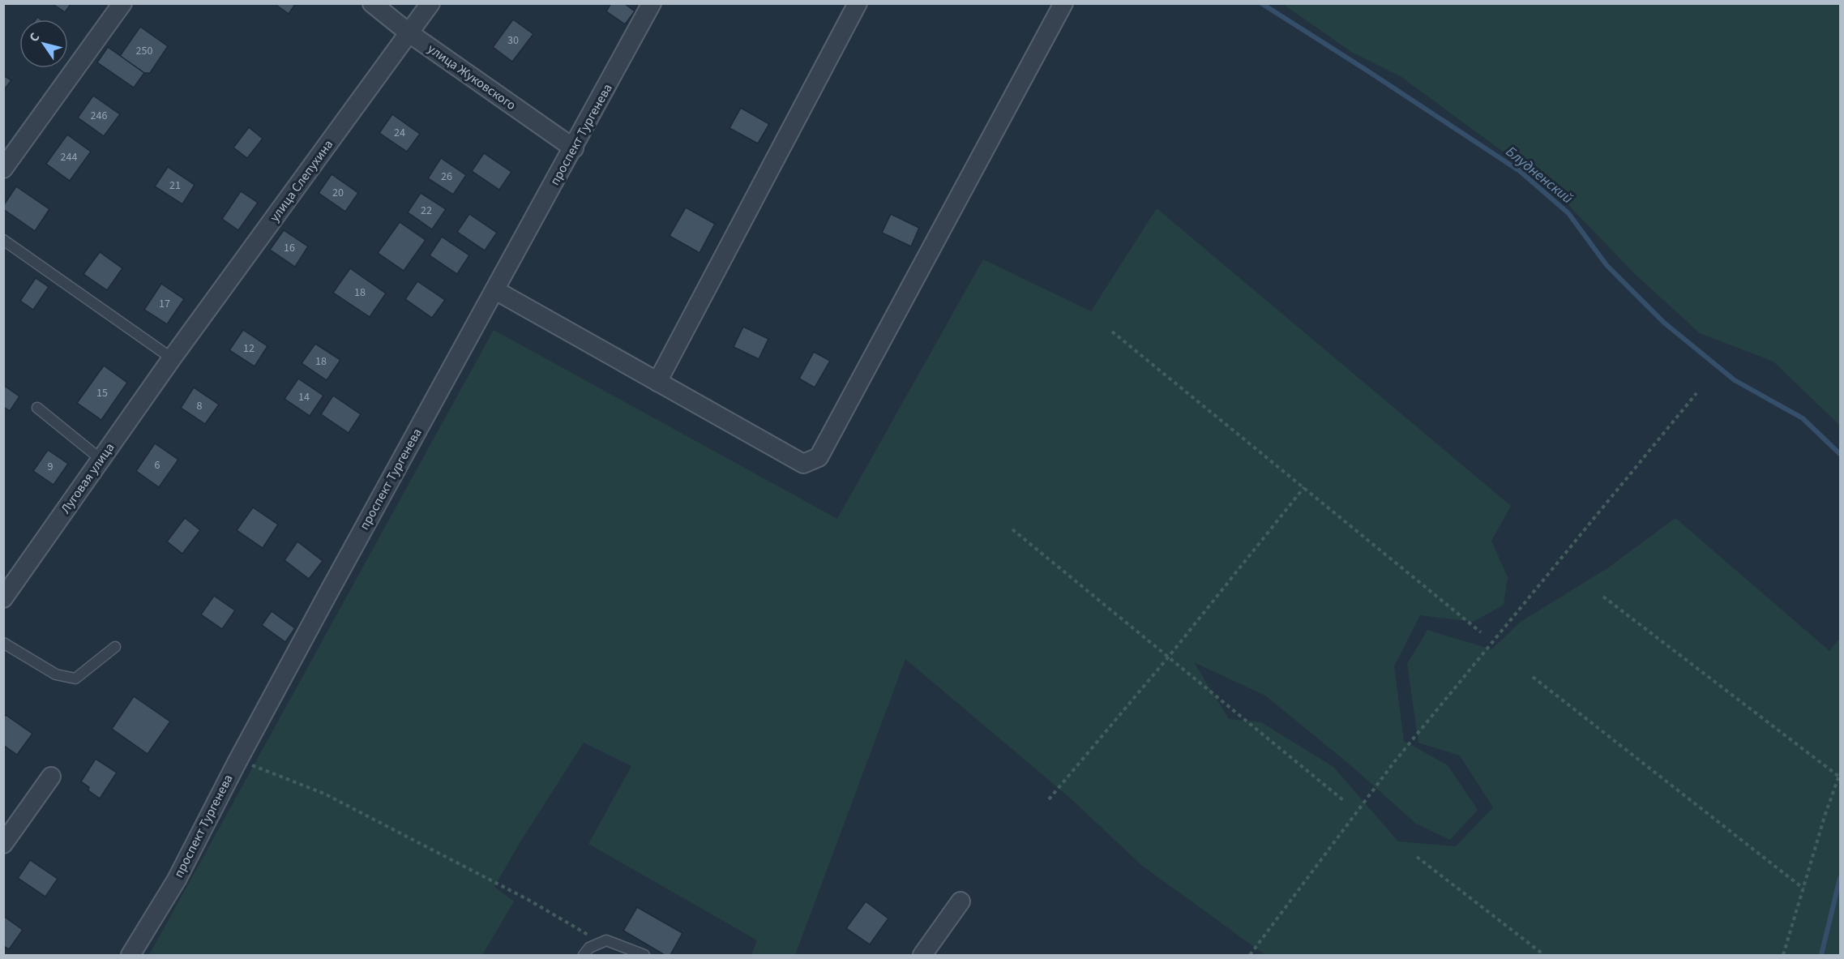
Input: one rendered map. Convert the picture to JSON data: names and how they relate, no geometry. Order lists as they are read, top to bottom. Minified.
{"streets":{"street":["улица Жуковского","проспект Тургенева","улица Слепухина","Луговая улица"]},"crossings":[["улица Жуковского","проспект Тургенева"],["улица Жуковского","улица Слепухина"],["улица Слепухина","Луговая улица"]],"water":["Блудненский"],"house_numbers":["30","250","246","24","244","26","21","20","22","16","18","17","12","18","15","14","8","6","9"],"north":"top left"}
